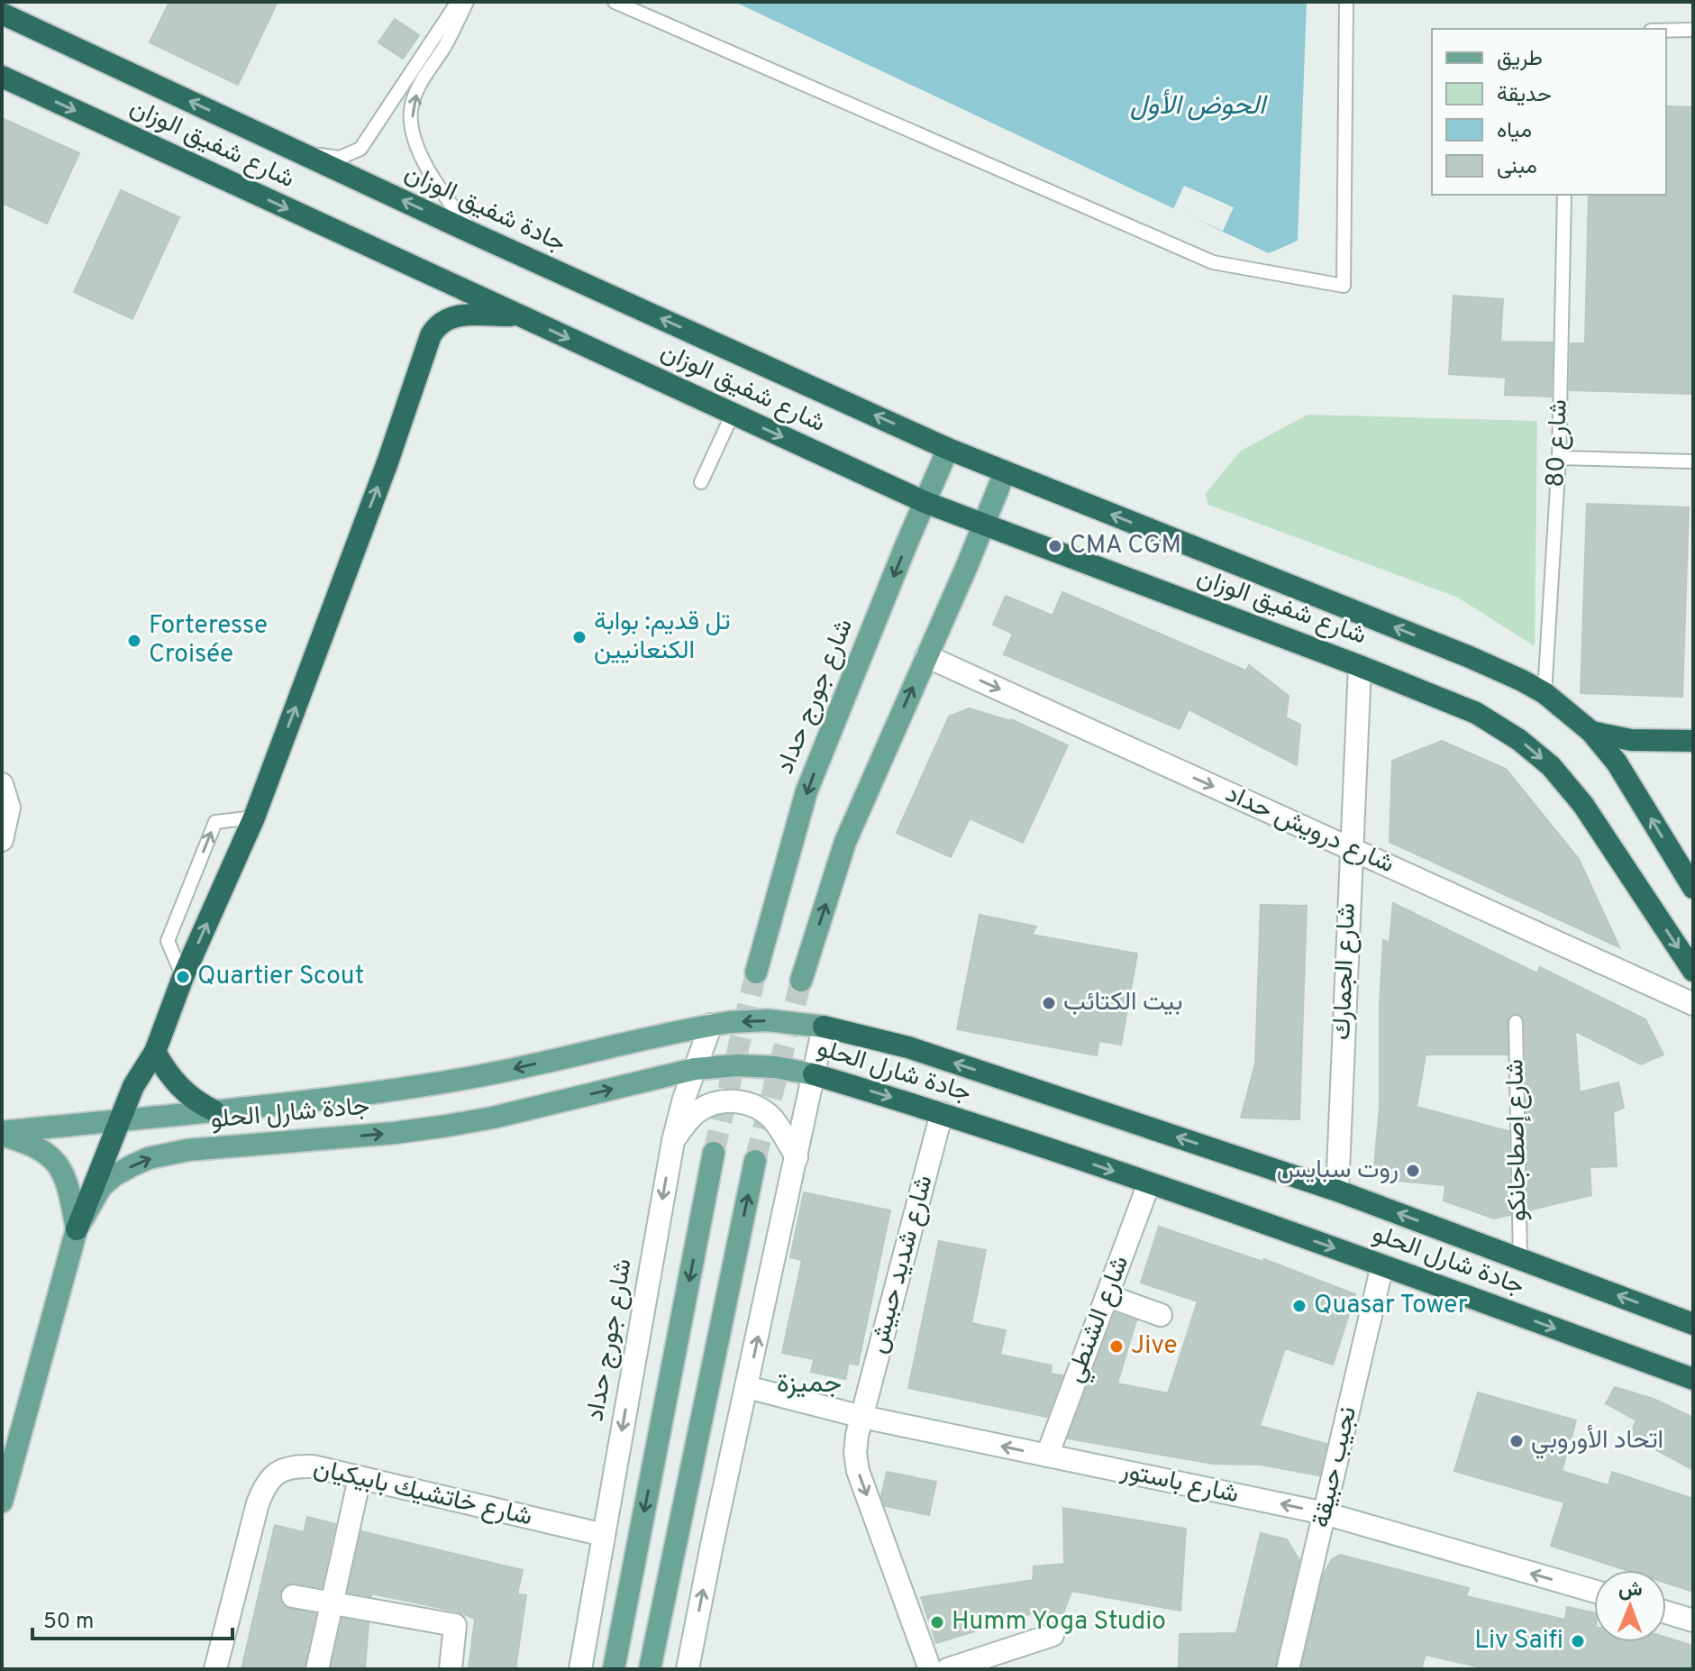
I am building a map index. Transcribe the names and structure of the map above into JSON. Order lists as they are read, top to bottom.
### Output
{
  "streets": {
    "highway": ["شارع شفيق الوزان", "جادة شفيق الوزان", "جادة شارل الحلو"],
    "main road": ["شارع جورج حداد"],
    "street": [
      "شارع درويش حداد",
      "شارع الجمارك",
      "شارع شديد حبيش",
      "شارع الشنطي",
      "نجيب حبيقة",
      "شارع باستور",
      "شارع خاتشيك بابيكيان"
    ],
    "lane": ["شارع 80", "شارع إصطاجانكو"]
  },
  "crossings": [
    ["شارع شفيق الوزان", "جادة شفيق الوزان"],
    ["شارع شفيق الوزان", "شارع 80"],
    ["شارع شفيق الوزان", "شارع جورج حداد"],
    ["شارع شفيق الوزان", "شارع الجمارك"],
    ["جادة شفيق الوزان", "شارع جورج حداد"],
    ["شارع جورج حداد", "جادة شارل الحلو"],
    ["شارع جورج حداد", "شارع خاتشيك بابيكيان"],
    ["شارع درويش حداد", "شارع الجمارك"],
    ["شارع الجمارك", "جادة شارل الحلو"],
    ["جادة شارل الحلو", "شارع إصطاجانكو"],
    ["جادة شارل الحلو", "شارع شديد حبيش"],
    ["جادة شارل الحلو", "شارع الشنطي"],
    ["جادة شارل الحلو", "نجيب حبيقة"],
    ["شارع شديد حبيش", "شارع باستور"],
    ["شارع الشنطي", "شارع باستور"],
    ["نجيب حبيقة", "شارع باستور"]
  ],
  "one_way": [
    "جادة شفيق الوزان",
    "شارع درويش حداد",
    "شارع شديد حبيش",
    "شارع باستور"
  ],
  "districts": ["جميزة"],
  "water": ["الحوض الأول"],
  "places": [
    "CMA CGM",
    "تل قديم: بوابة الكنعانيين",
    "Forteresse Croisée",
    "Quartier Scout",
    "بيت الكتائب",
    "روت سبايس",
    "Quasar Tower",
    "Jive",
    "اتحاد الأوروبي",
    "Humm Yoga Studio",
    "Liv Saifi"
  ],
  "legend": [
    "طريق",
    "حديقة",
    "مياه",
    "مبنى"
  ],
  "scale_bar": "50 m",
  "north": "top"
}
